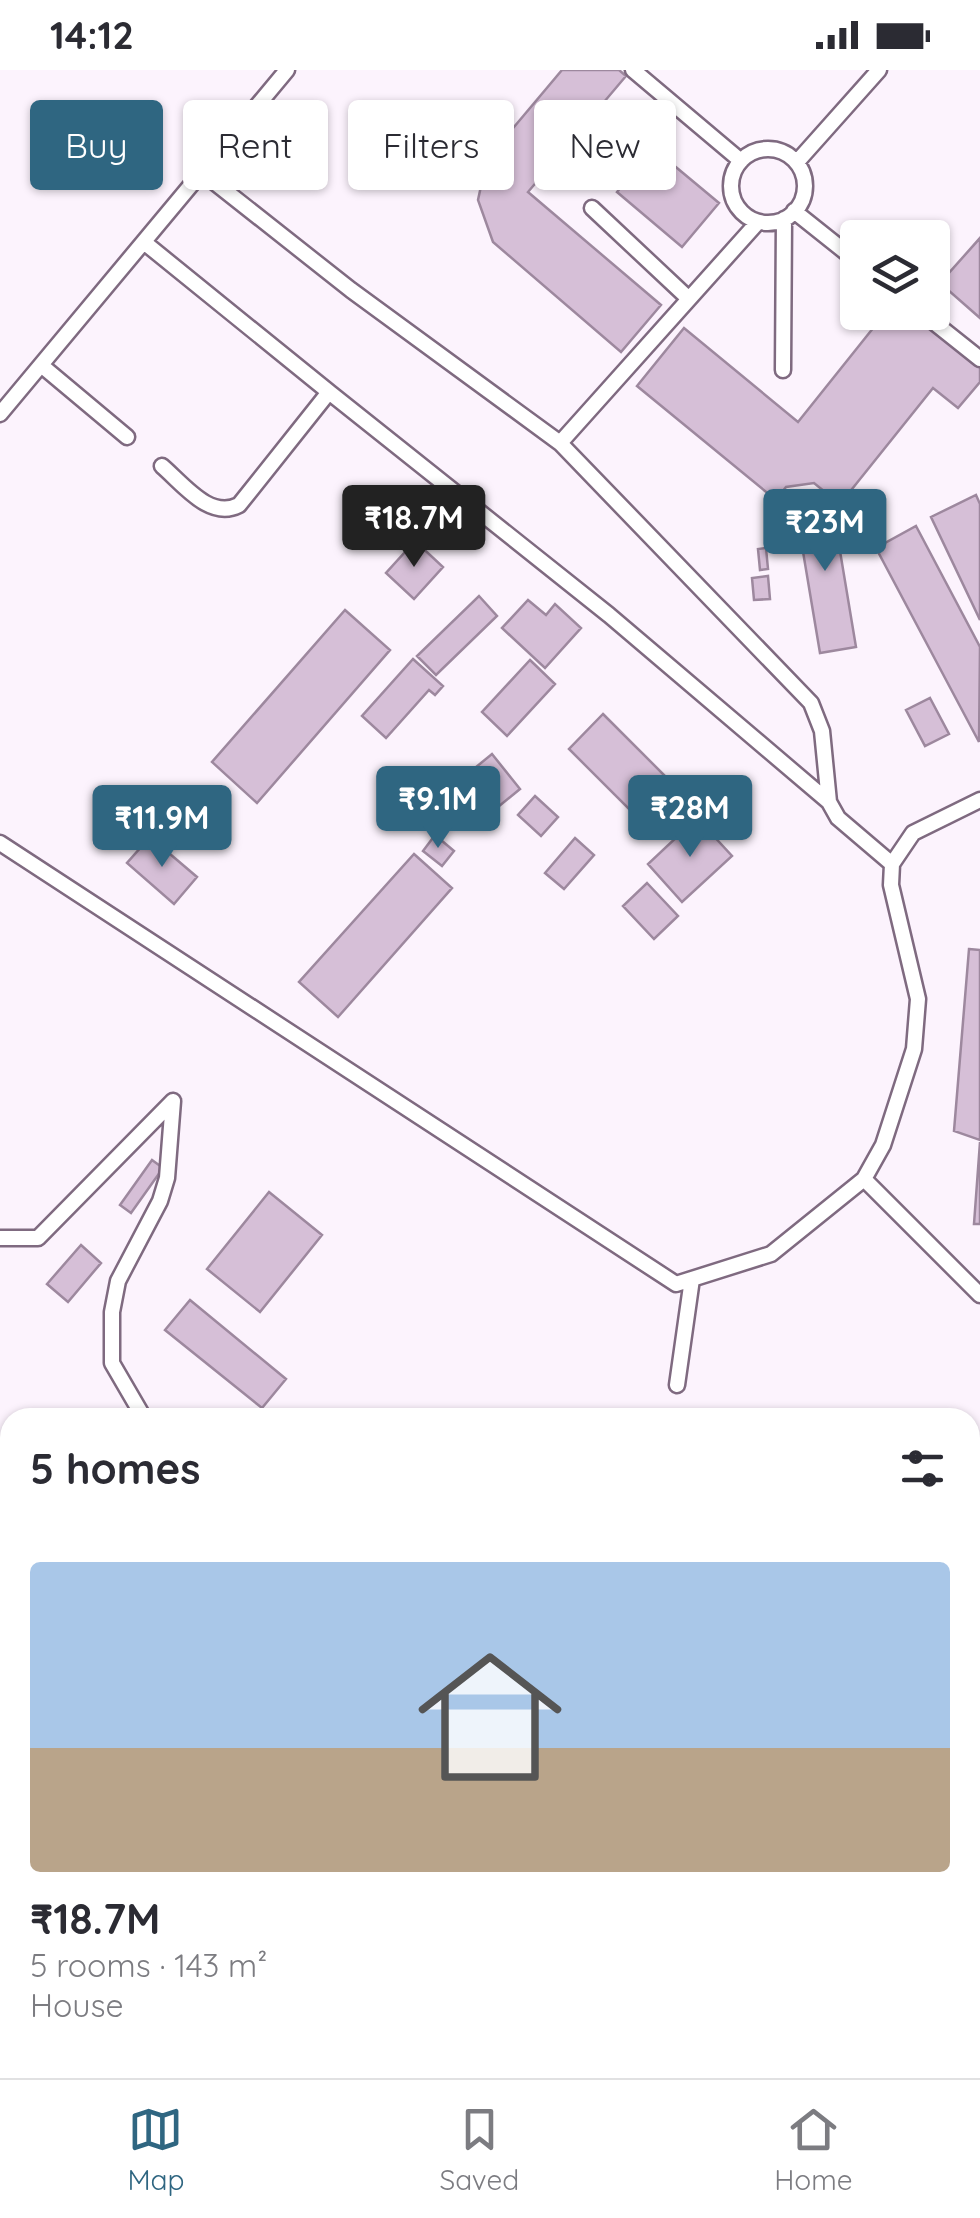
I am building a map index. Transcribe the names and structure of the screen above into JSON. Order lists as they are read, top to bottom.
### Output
{
  "page": {
    "status": "14:12",
    "chip": [
      "Buy",
      "Rent",
      "Filters",
      "New"
    ],
    "price": [
      "₹18.7M",
      "₹23M",
      "₹9.1M",
      "₹28M",
      "₹11.9M"
    ],
    "heading": "5 homes",
    "list": [
      {
        "name": "₹18.7M",
        "note": "5 rooms · 143 m² · House"
      }
    ],
    "tabs": ["Map", "Saved", "Home"]
  }
}
